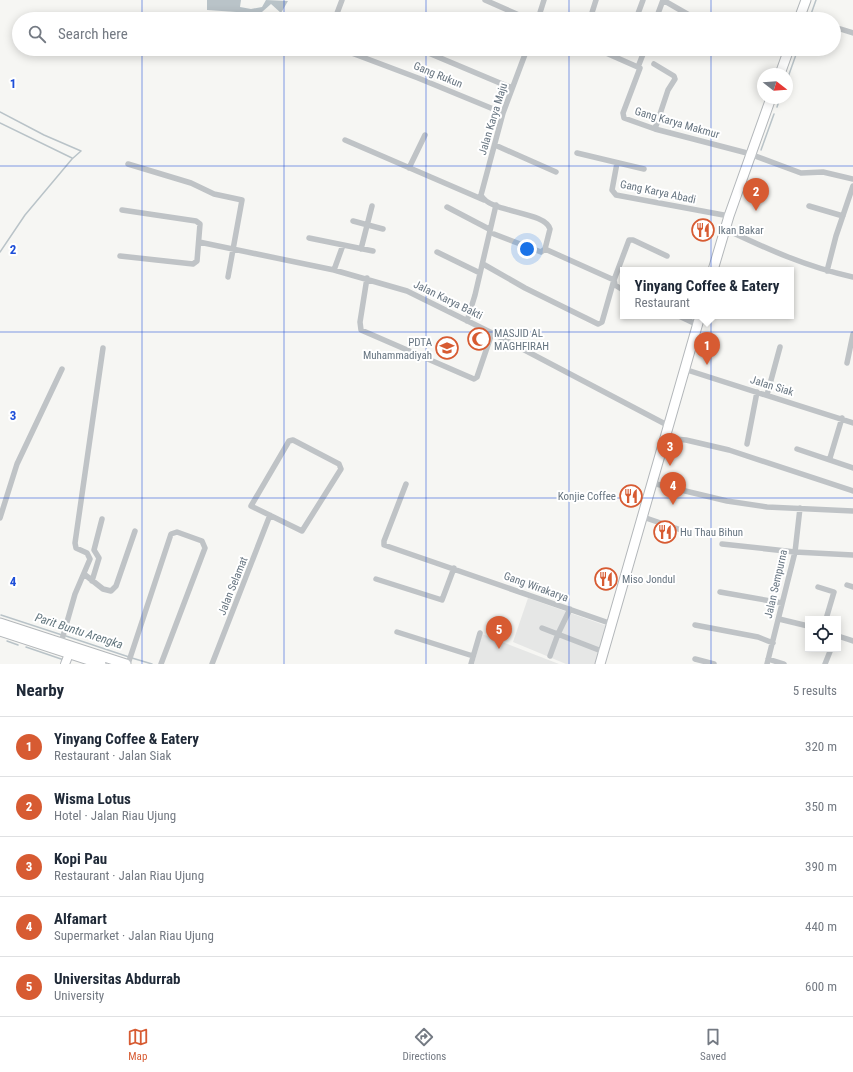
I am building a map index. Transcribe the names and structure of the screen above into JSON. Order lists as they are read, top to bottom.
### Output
{
  "streets": {
    "street": [
      "Gang Rukun",
      "Jalan Karya Maju",
      "Gang Karya Makmur",
      "Gang Karya Abadi",
      "Jalan Karya Bakti",
      "Jalan Siak",
      "Jalan Sempurna",
      "Jalan Selamat",
      "Gang Wirakarya"
    ]
  },
  "crossings": [
    ["Gang Rukun", "Jalan Karya Maju"]
  ],
  "water": ["Parit Buntu Arengka"],
  "places": {
    "restaurant": [
      "Ikan Bakar",
      "Konjie Coffee",
      "Hu Thau Bihun",
      "Miso Jondul"
    ],
    "mosque": ["MASJID AL MAGHFIRAH"],
    "school or university": ["PDTA Muhammadiyah"]
  },
  "north": "right",
  "page": {
    "search": "Search here",
    "pins": [
      "2",
      "1",
      "3",
      "4",
      "5"
    ],
    "popup": ["Yinyang Coffee & Eatery", "Restaurant"],
    "heading": ["Nearby", "5 results"],
    "list": [
      {
        "mark": "1",
        "name": "Yinyang Coffee & Eatery",
        "note": "Restaurant · Jalan Siak",
        "value": "320 m"
      },
      {
        "mark": "2",
        "name": "Wisma Lotus",
        "note": "Hotel · Jalan Riau Ujung",
        "value": "350 m"
      },
      {
        "mark": "3",
        "name": "Kopi Pau",
        "note": "Restaurant · Jalan Riau Ujung",
        "value": "390 m"
      },
      {
        "mark": "4",
        "name": "Alfamart",
        "note": "Supermarket · Jalan Riau Ujung",
        "value": "440 m"
      },
      {
        "mark": "5",
        "name": "Universitas Abdurrab",
        "note": "University",
        "value": "600 m"
      }
    ],
    "nav": ["Map", "Directions", "Saved"]
  },
  "grid": {
    "rows": [
      "1",
      "2",
      "3",
      "4"
    ]
  }
}
